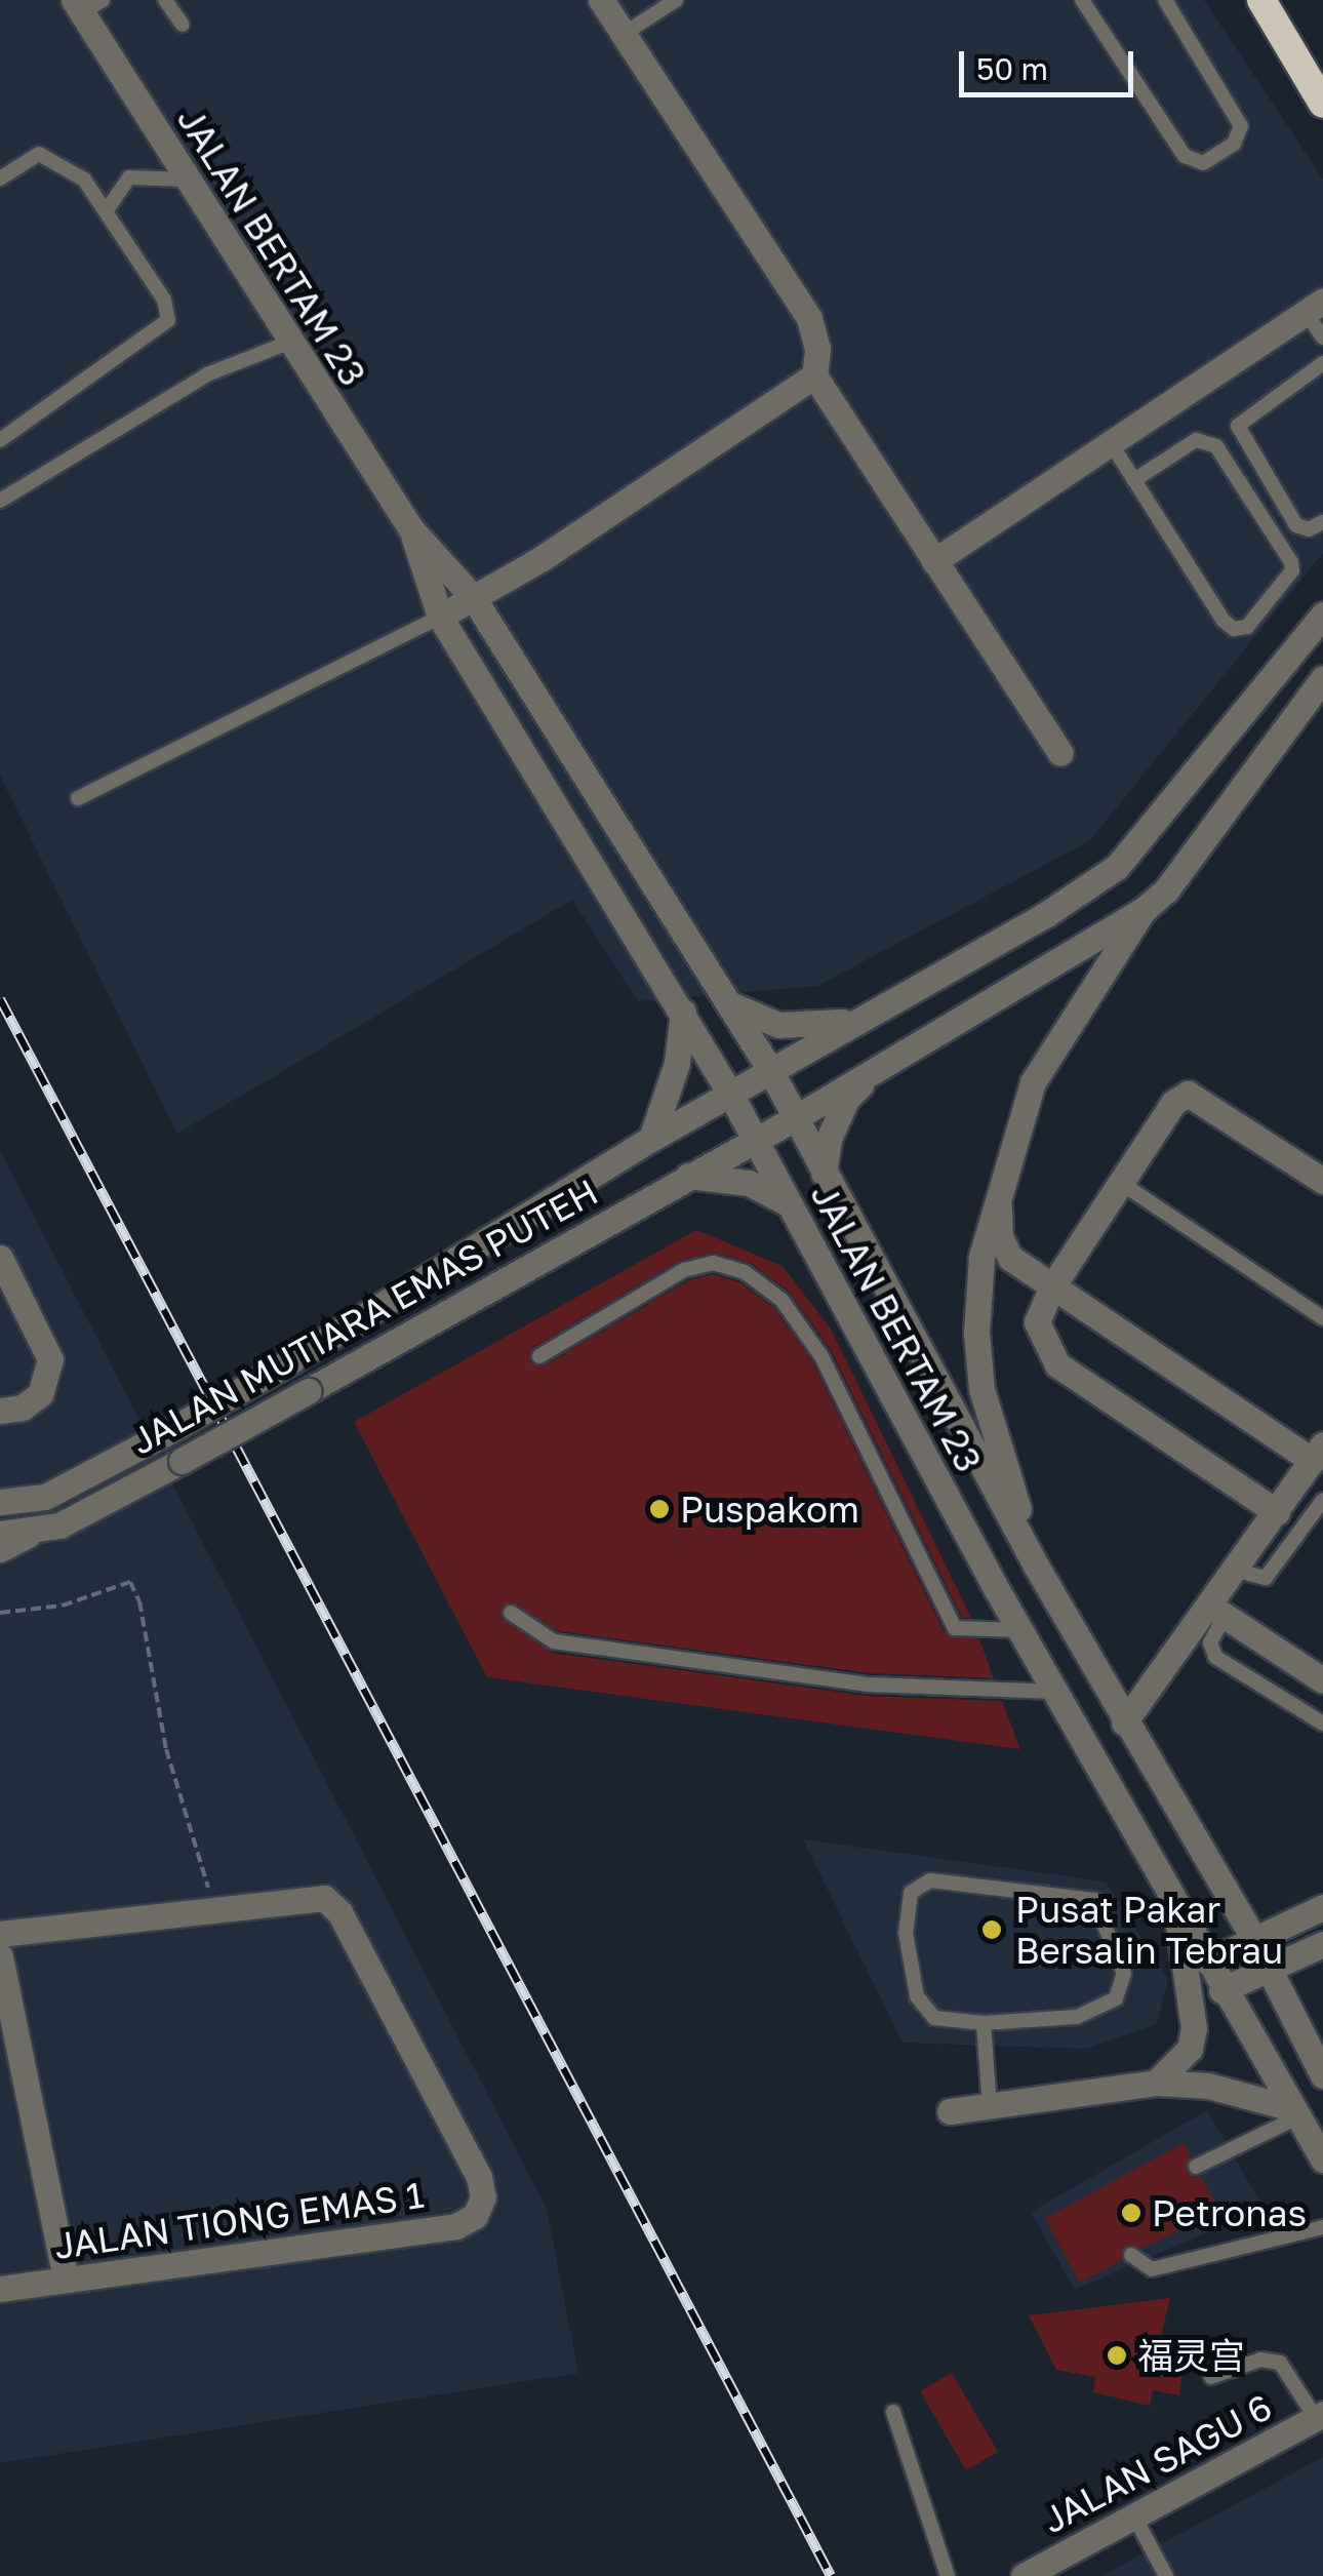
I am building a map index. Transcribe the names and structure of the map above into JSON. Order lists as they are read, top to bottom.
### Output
{
  "streets": {
    "street": [
      "JALAN BERTAM 23",
      "JALAN MUTIARA EMAS PUTEH",
      "JALAN TIONG EMAS 1",
      "JALAN SAGU 6"
    ]
  },
  "crossings": [
    ["JALAN BERTAM 23", "JALAN MUTIARA EMAS PUTEH"]
  ],
  "places": [
    "Puspakom",
    "Pusat Pakar Bersalin Tebrau",
    "Petronas",
    "福灵宫"
  ],
  "scale_bar": "50 m"
}
